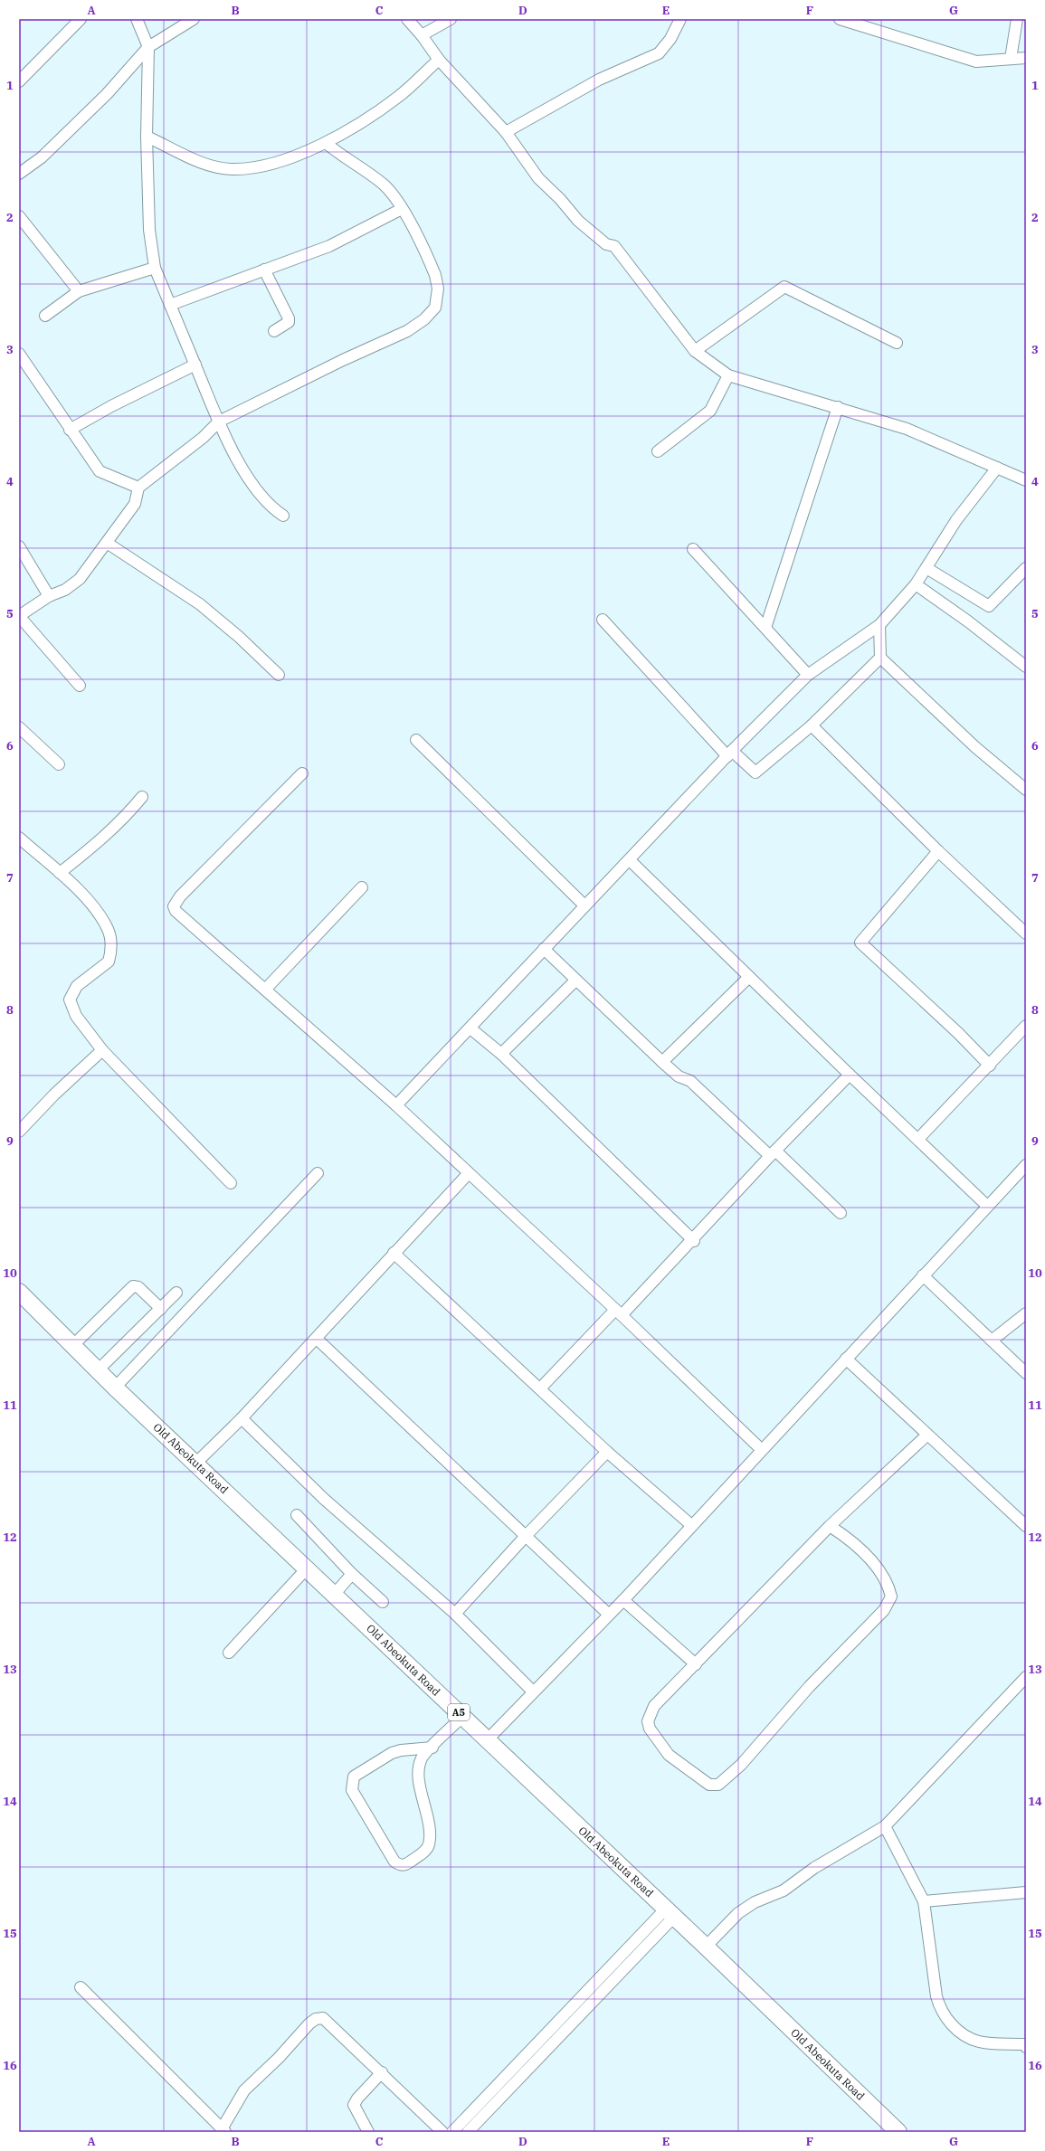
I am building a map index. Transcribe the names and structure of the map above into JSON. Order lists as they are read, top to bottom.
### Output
{
  "streets": {
    "highway": ["Old Abeokuta Road", "A5"]
  },
  "grid": {
    "columns": [
      "A",
      "B",
      "C",
      "D",
      "E",
      "F",
      "G"
    ],
    "rows": [
      "1",
      "2",
      "3",
      "4",
      "5",
      "6",
      "7",
      "8",
      "9",
      "10",
      "11",
      "12",
      "13",
      "14",
      "15",
      "16"
    ]
  }
}
